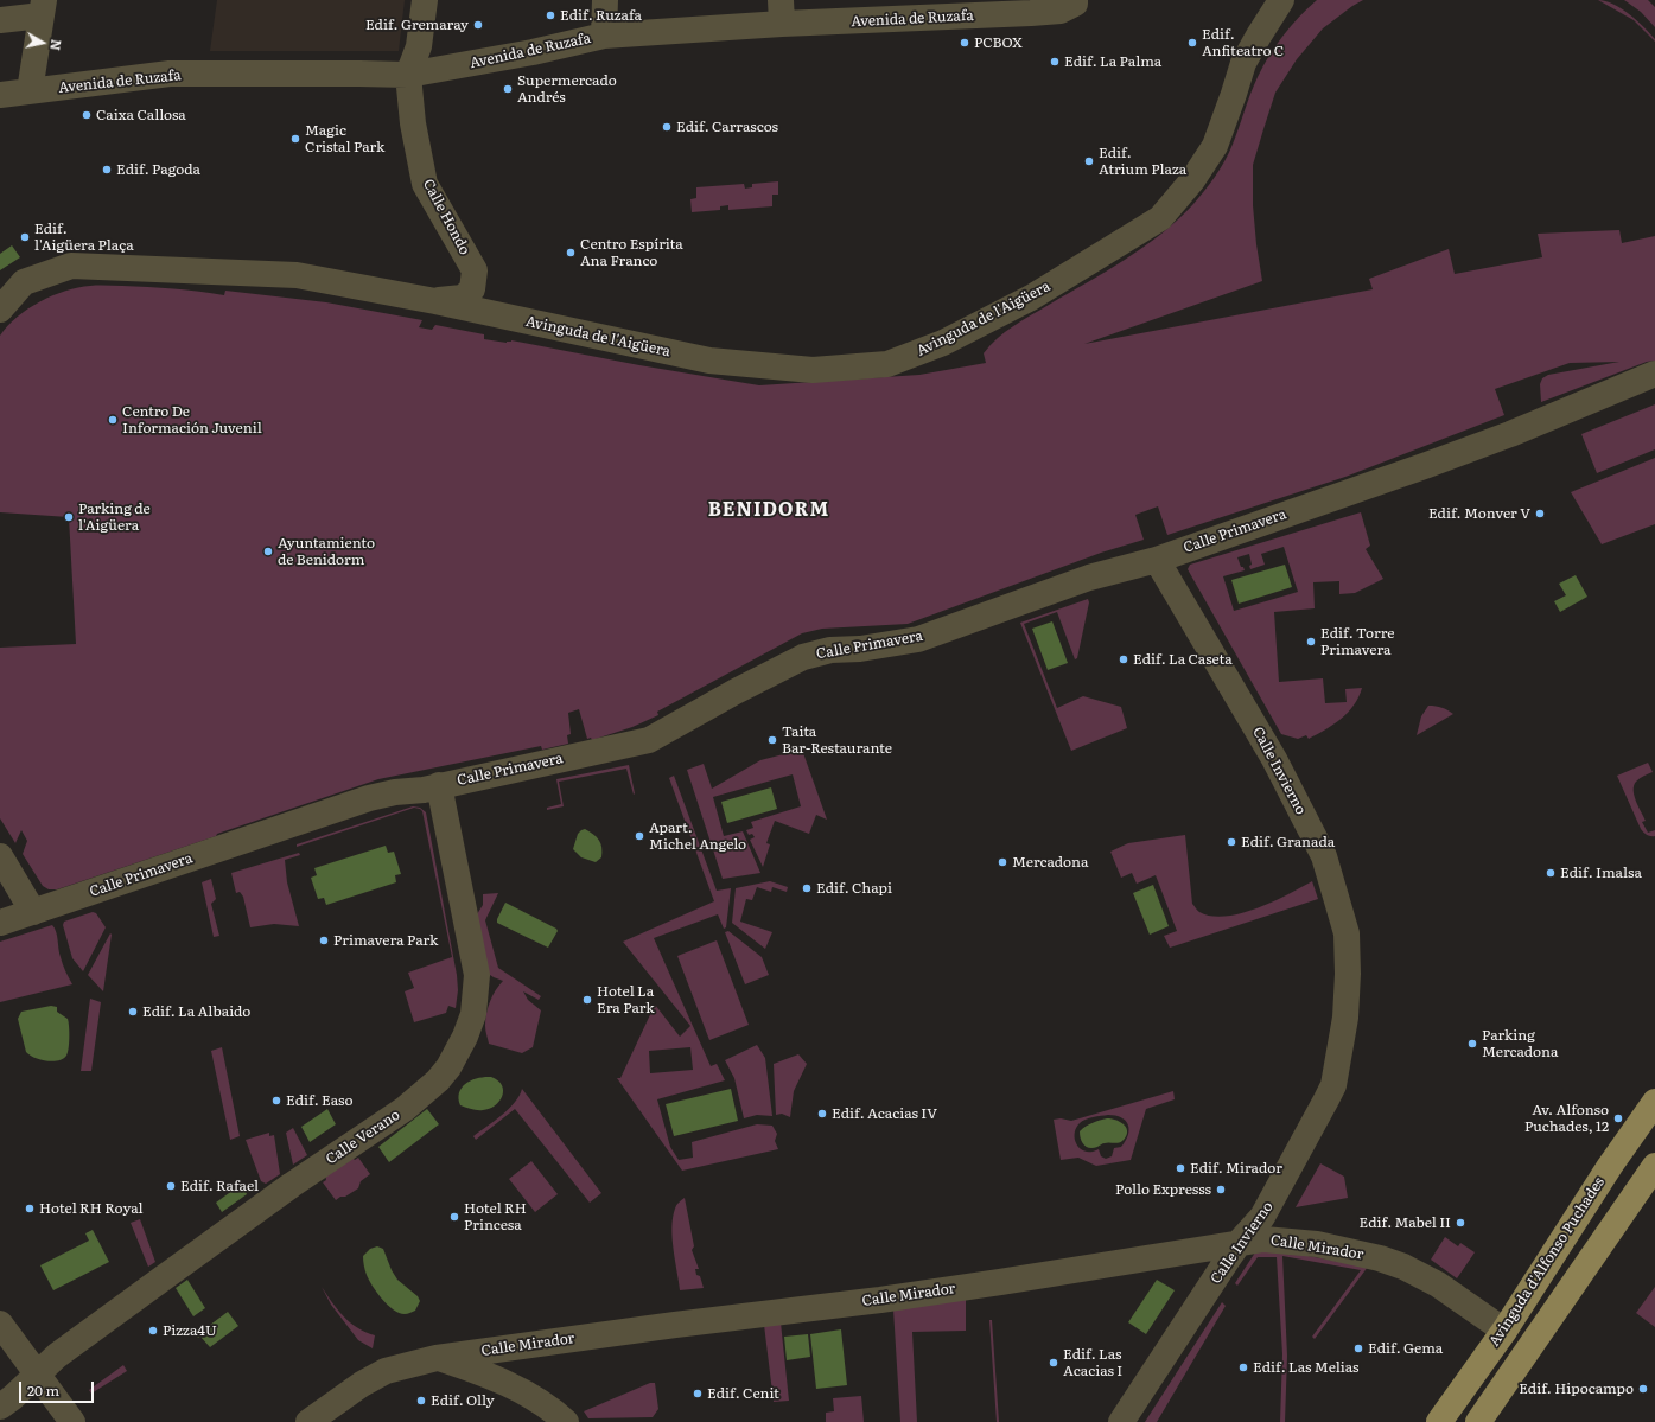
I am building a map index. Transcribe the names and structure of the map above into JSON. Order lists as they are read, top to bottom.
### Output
{
  "streets": {
    "main road": ["Avinguda d'Alfonso Puchades"],
    "street": [
      "Avenida de Ruzafa",
      "Calle Hondo",
      "Avinguda de l'Aigüera",
      "Calle Primavera",
      "Calle Invierno",
      "Calle Verano",
      "Calle Mirador"
    ]
  },
  "crossings": [
    ["Avenida de Ruzafa", "Calle Hondo"],
    ["Calle Hondo", "Avinguda de l'Aigüera"],
    ["Calle Primavera", "Calle Invierno"],
    ["Calle Primavera", "Calle Verano"],
    ["Calle Invierno", "Calle Mirador"],
    ["Calle Mirador", "Avinguda d'Alfonso Puchades"]
  ],
  "districts": ["BENIDORM"],
  "places": [
    "Edif. Ruzafa",
    "Edif. Gremaray",
    "PCBOX",
    "Edif. Anfiteatro C",
    "Edif. La Palma",
    "Supermercado Andrés",
    "Caixa Callosa",
    "Edif. Carrascos",
    "Magic Cristal Park",
    "Edif. Atrium Plaza",
    "Edif. Pagoda",
    "Edif. l'Aigüera Plaça",
    "Centro Espírita Ana Franco",
    "Centro De Información Juvenil",
    "Edif. Monver V",
    "Parking de l'Aigüera",
    "Ayuntamiento de Benidorm",
    "Edif. Torre Primavera",
    "Edif. La Caseta",
    "Taita Bar-Restaurante",
    "Apart. Michel Angelo",
    "Edif. Granada",
    "Mercadona",
    "Edif. Imalsa",
    "Edif. Chapi",
    "Primavera Park",
    "Hotel La Era Park",
    "Edif. La Albaido",
    "Parking Mercadona",
    "Edif. Easo",
    "Edif. Acacias IV",
    "Av. Alfonso Puchades, 12",
    "Edif. Mirador",
    "Edif. Rafael",
    "Pollo Expresss",
    "Hotel RH Royal",
    "Hotel RH Princesa",
    "Edif. Mabel II",
    "Pizza4U",
    "Edif. Gema",
    "Edif. Las Acacias I",
    "Edif. Las Melias",
    "Edif. Hipocampo",
    "Edif. Cenit",
    "Edif. Olly"
  ],
  "scale_bar": "20 m",
  "north": "right"
}
